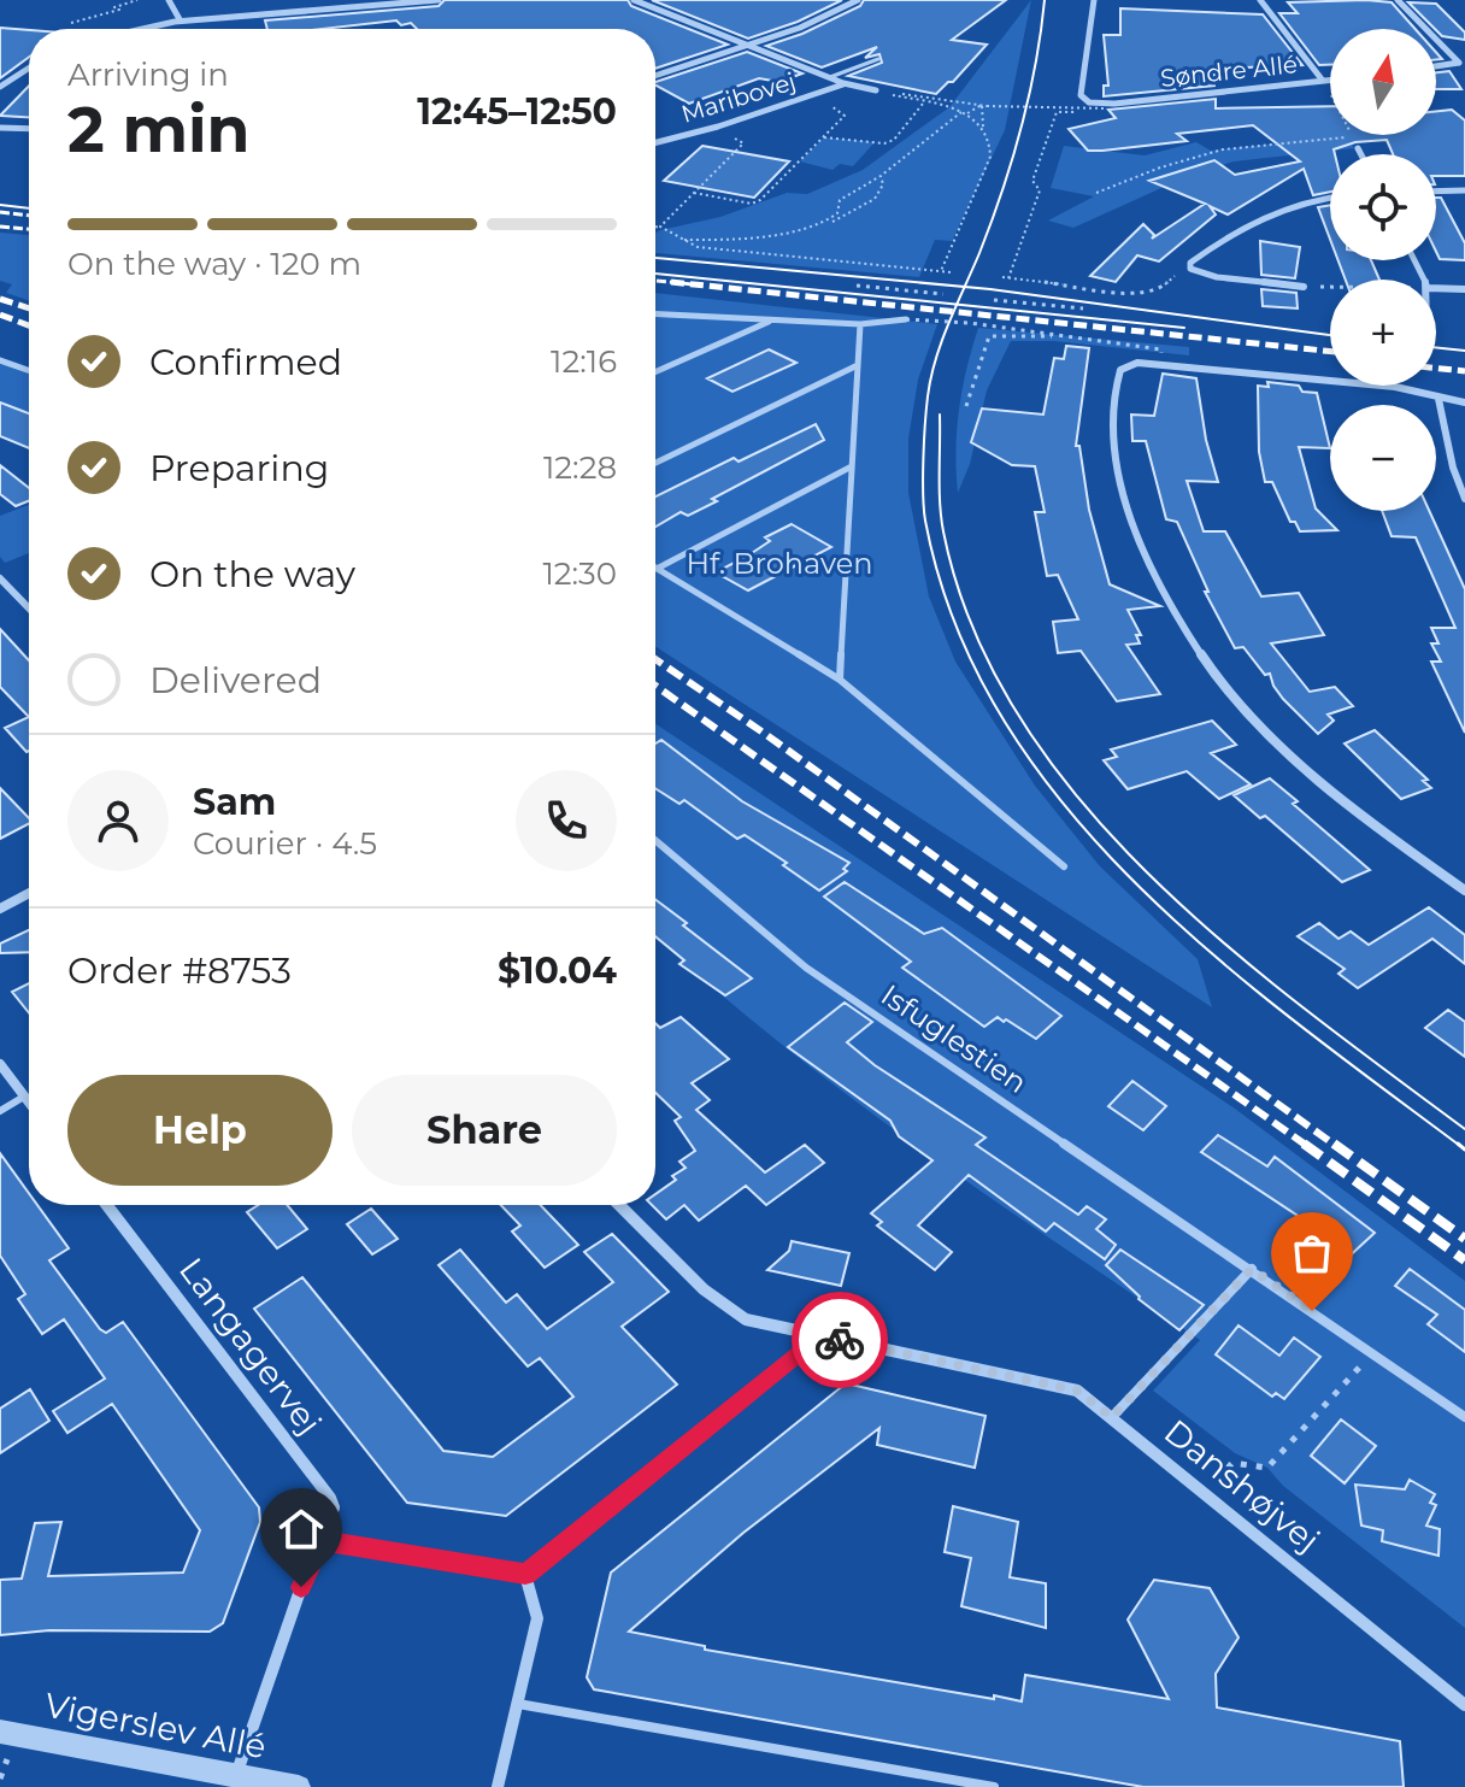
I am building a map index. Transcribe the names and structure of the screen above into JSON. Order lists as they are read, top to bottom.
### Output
{
  "streets": {
    "street": [
      "Søndre Allé",
      "Maribovej",
      "Langagervej",
      "Danshøjvej",
      "Vigerslev Allé"
    ],
    "lane": ["Isfuglestien"]
  },
  "crossings": [
    ["Langagervej", "Vigerslev Allé"]
  ],
  "parks": ["Hf. Brohaven"],
  "north": "top",
  "page": {
    "map_buttons": ["+", "−"],
    "heading": ["2 min", "Arriving in", "12:45–12:50"],
    "panel": [
      "Sam",
      "Courier · 4.5",
      "Order #8753",
      "$10.04"
    ],
    "bar": "On the way · 120 m",
    "list": [
      ["Confirmed", "12:16"],
      ["Preparing", "12:28"],
      ["On the way", "12:30"],
      "Delivered"
    ],
    "buttons": ["Help", "Share"]
  }
}
